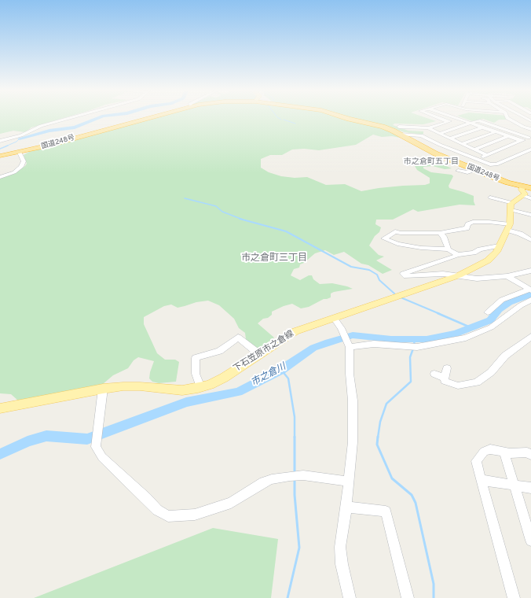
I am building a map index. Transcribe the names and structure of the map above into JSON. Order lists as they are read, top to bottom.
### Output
{
  "streets": {
    "highway": ["国道248号"],
    "main road": ["下石笠原市之倉線"]
  },
  "districts": ["市之倉町五丁目", "市之倉町三丁目"],
  "water": ["市之倉川"]
}
